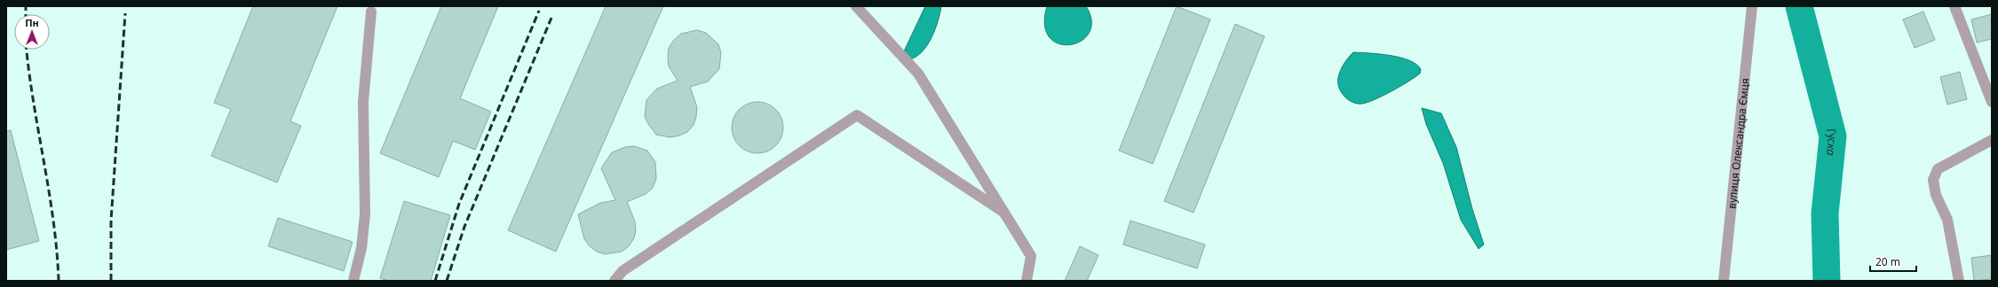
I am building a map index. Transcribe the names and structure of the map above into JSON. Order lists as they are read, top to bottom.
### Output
{
  "streets": {
    "street": ["вулиця Олександра Ємця"]
  },
  "water": ["Гуска"],
  "scale_bar": "20 m",
  "north": "top"
}
